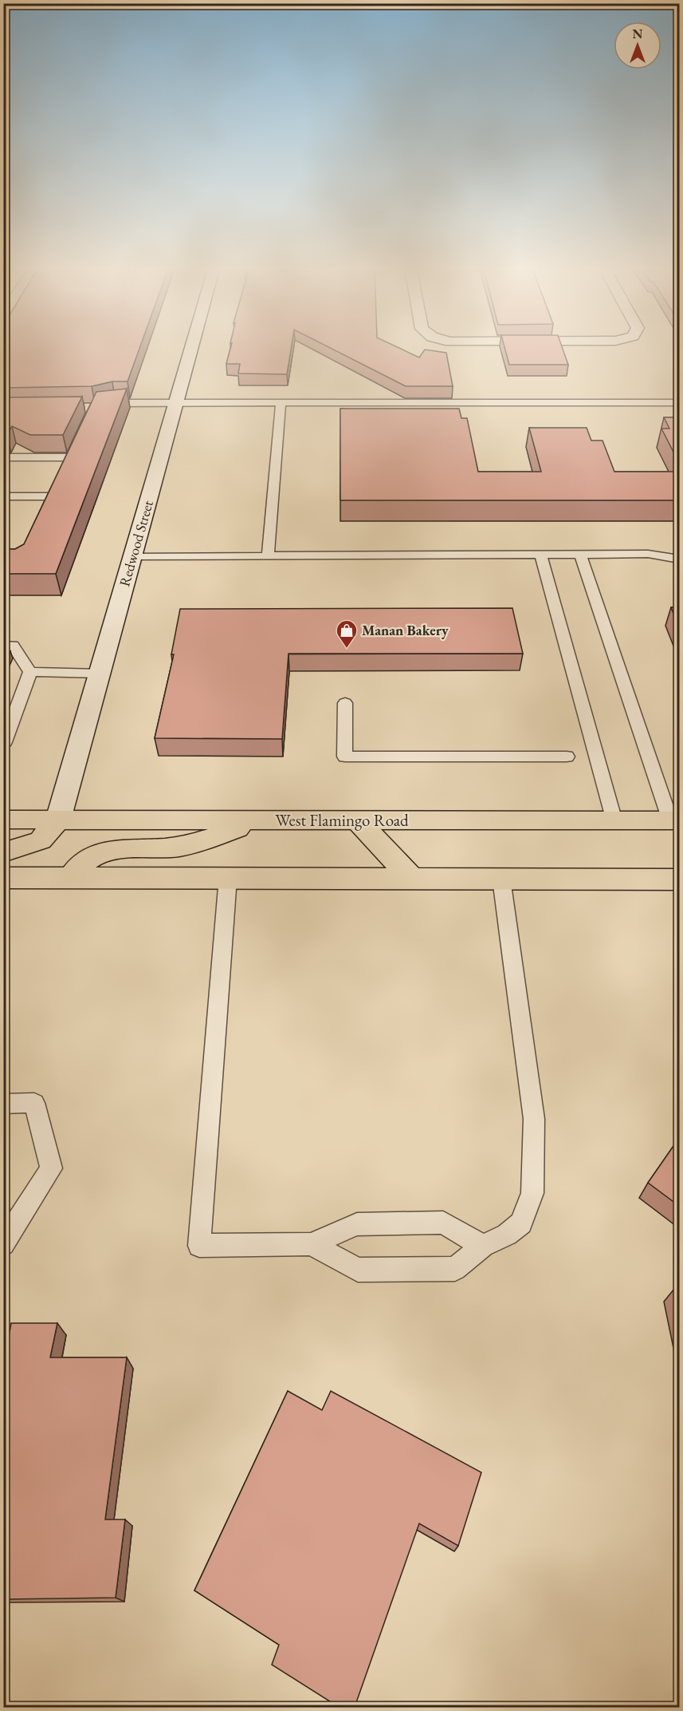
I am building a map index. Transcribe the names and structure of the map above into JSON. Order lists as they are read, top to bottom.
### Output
{
  "streets": {
    "main road": ["West Flamingo Road"],
    "street": ["Redwood Street"]
  },
  "crossings": [
    ["Redwood Street", "West Flamingo Road"]
  ],
  "places": {
    "shop": ["Manan Bakery"]
  },
  "north": "top"
}
